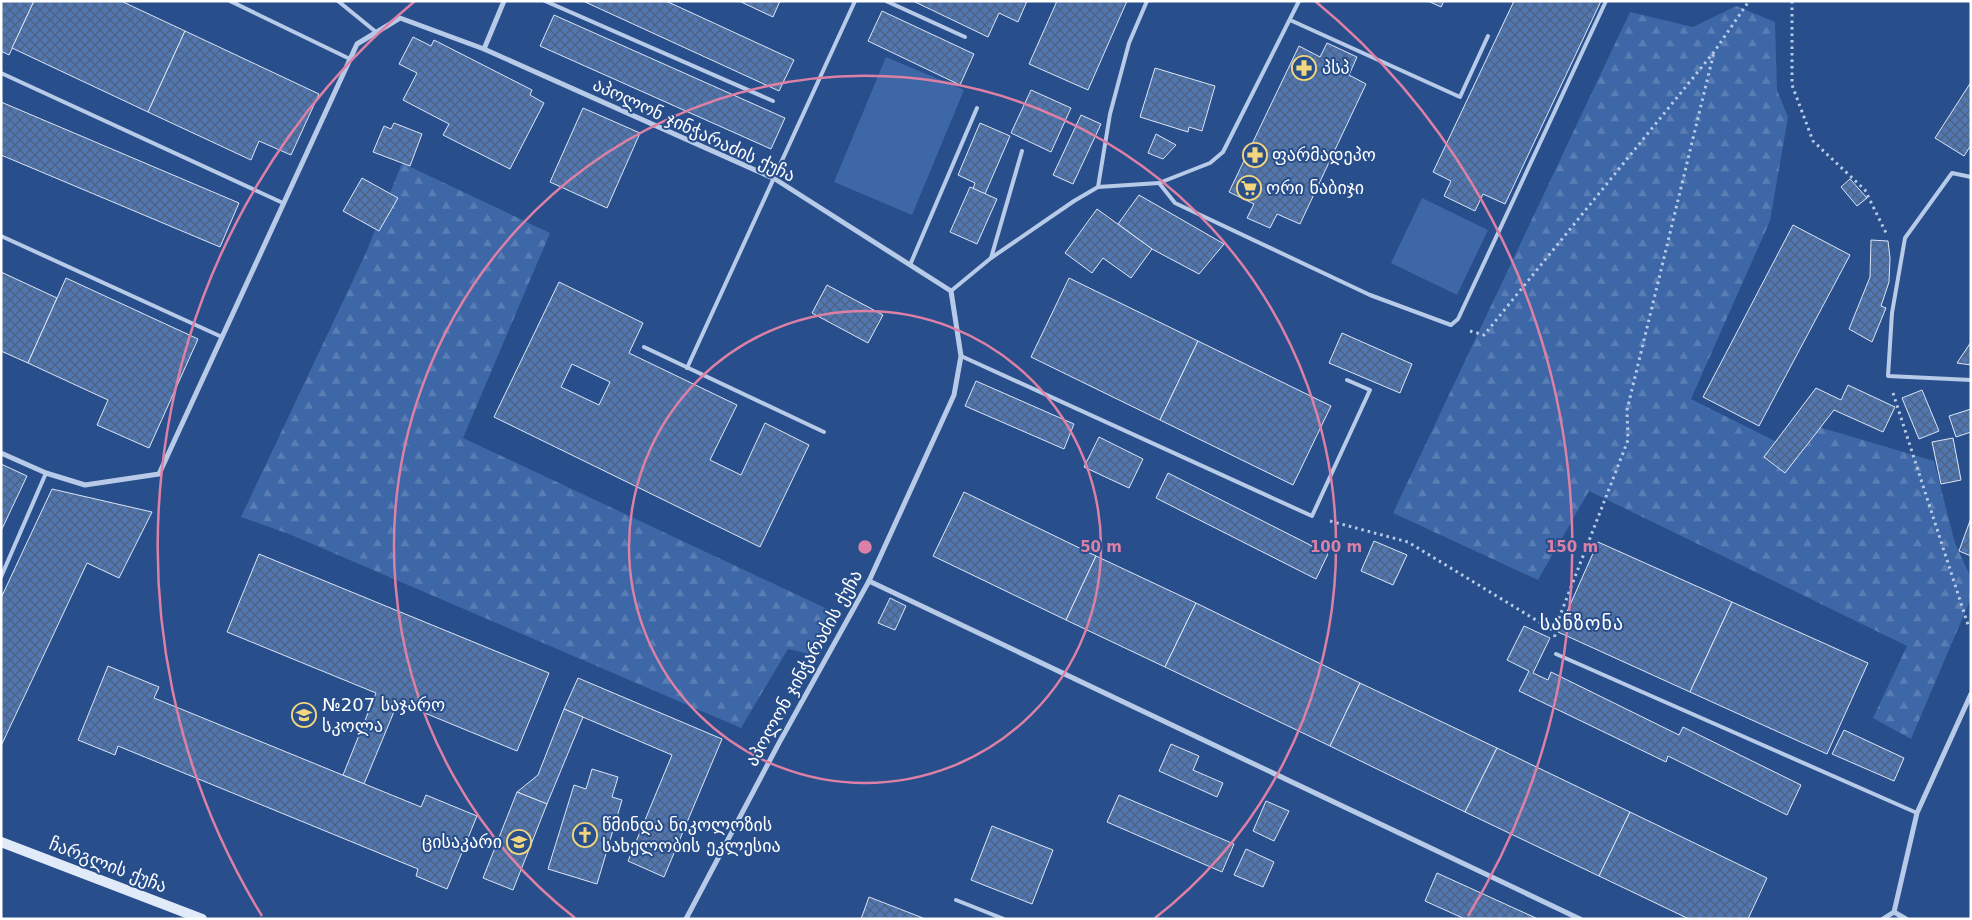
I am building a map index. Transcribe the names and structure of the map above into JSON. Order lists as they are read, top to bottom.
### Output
{
  "streets": {
    "street": ["აპოლონ ჯინჭარაძის ქუჩა", "ჩარგლის ქუჩა"]
  },
  "districts": ["სანზონა"],
  "places": {
    "pharmacy": ["პსპ", "ფარმადეპო"],
    "supermarket": ["ორი ნაბიჯი"],
    "school or university": ["№207 საჯარო სკოლა", "ცისაკარი"],
    "church": ["წმინდა ნიკოლოზის სახელობის ეკლესია"]
  },
  "rings": ["50 m", "100 m", "150 m"]
}
